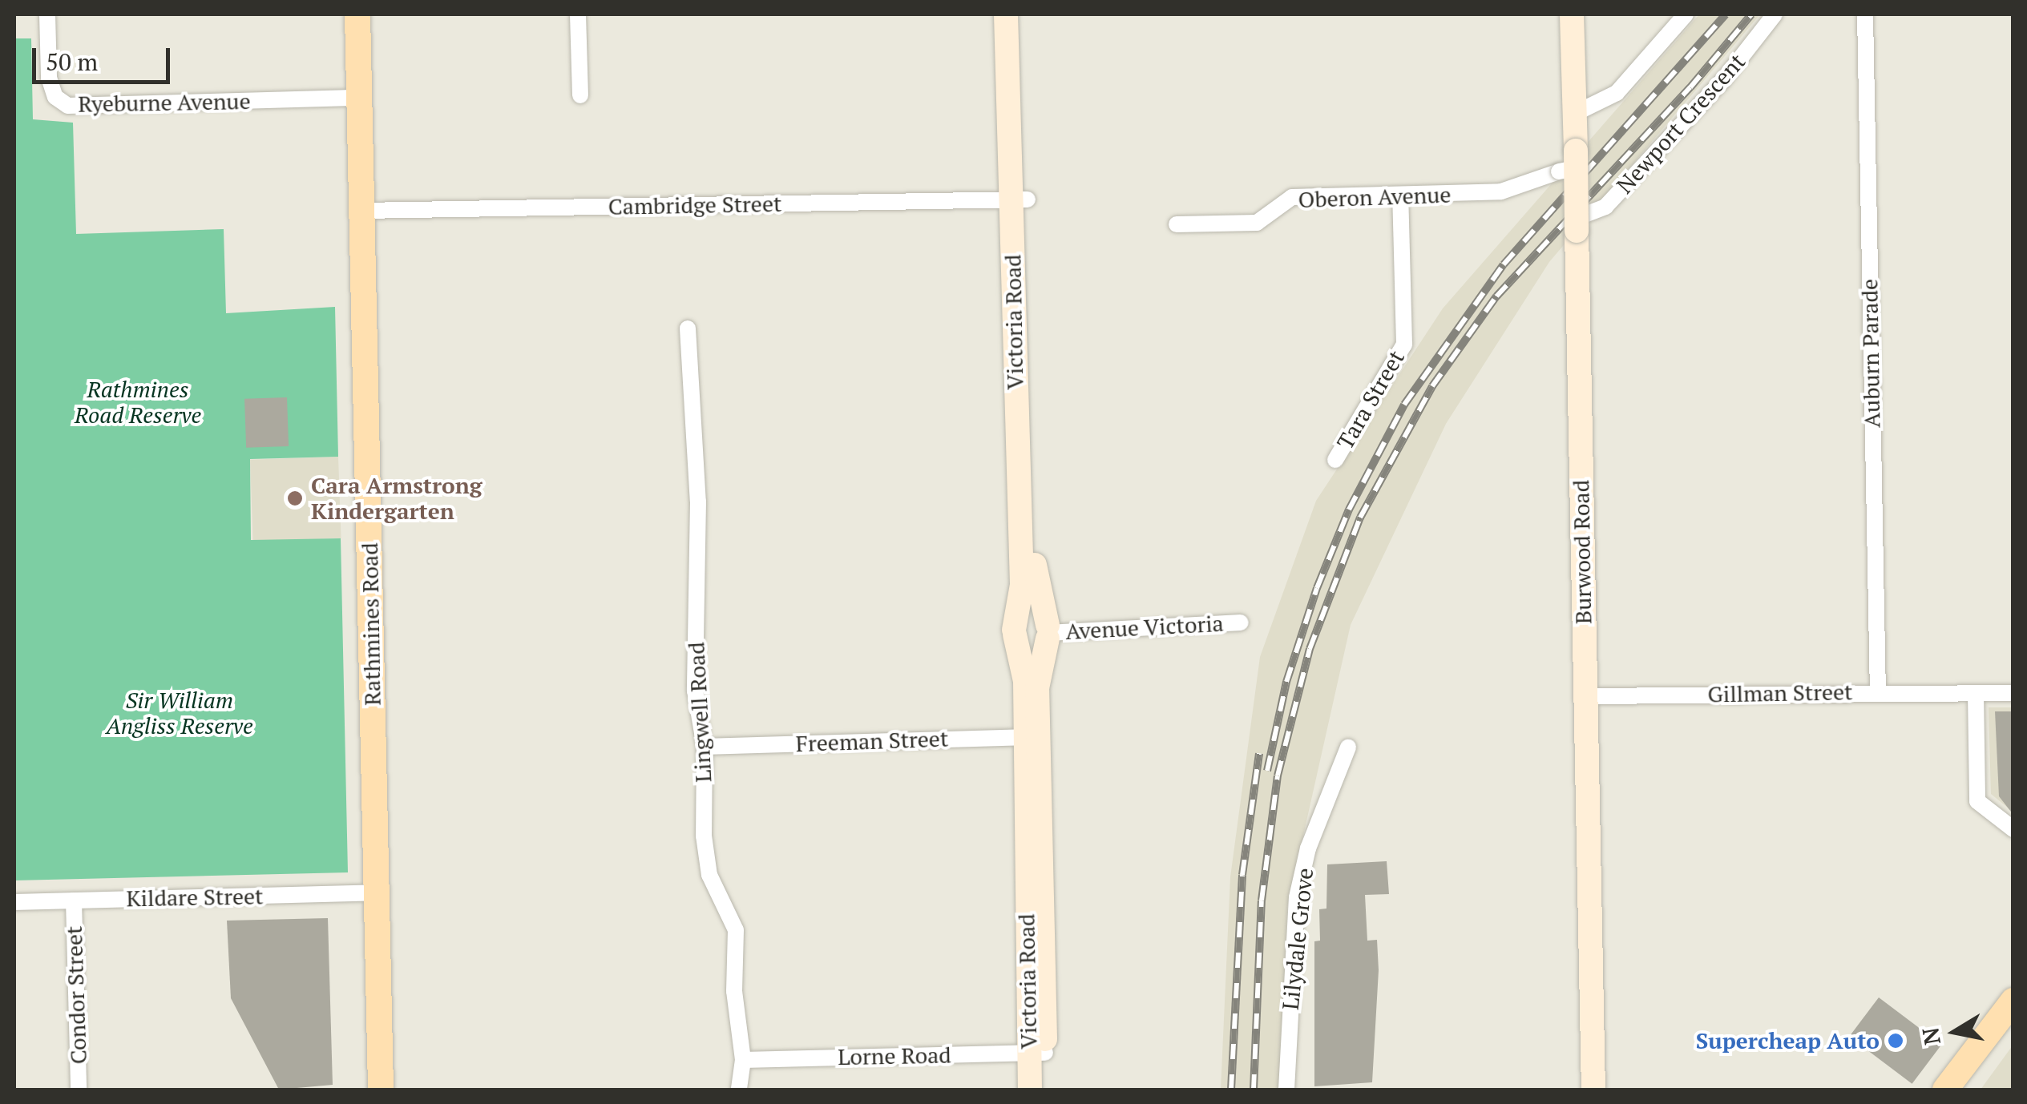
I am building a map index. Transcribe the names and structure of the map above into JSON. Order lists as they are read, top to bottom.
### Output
{
  "streets": {
    "main road": ["Rathmines Road"],
    "street": [
      "Ryeburne Avenue",
      "Newport Crescent",
      "Oberon Avenue",
      "Cambridge Street",
      "Victoria Road",
      "Auburn Parade",
      "Tara Street",
      "Burwood Road",
      "Avenue Victoria",
      "Gillman Street",
      "Lingwell Road",
      "Freeman Street",
      "Kildare Street",
      "Lilydale Grove",
      "Condor Street",
      "Lorne Road"
    ]
  },
  "crossings": [
    ["Ryeburne Avenue", "Rathmines Road"],
    ["Newport Crescent", "Burwood Road"],
    ["Oberon Avenue", "Tara Street"],
    ["Oberon Avenue", "Burwood Road"],
    ["Cambridge Street", "Victoria Road"],
    ["Cambridge Street", "Rathmines Road"],
    ["Victoria Road", "Avenue Victoria"],
    ["Victoria Road", "Freeman Street"],
    ["Victoria Road", "Lorne Road"],
    ["Auburn Parade", "Gillman Street"],
    ["Burwood Road", "Gillman Street"],
    ["Rathmines Road", "Kildare Street"],
    ["Lingwell Road", "Freeman Street"],
    ["Lingwell Road", "Lorne Road"],
    ["Kildare Street", "Condor Street"]
  ],
  "parks": ["Rathmines Road Reserve", "Sir William Angliss Reserve"],
  "places": ["Cara Armstrong Kindergarten", "Supercheap Auto"],
  "scale_bar": "50 m",
  "north": "left"
}
